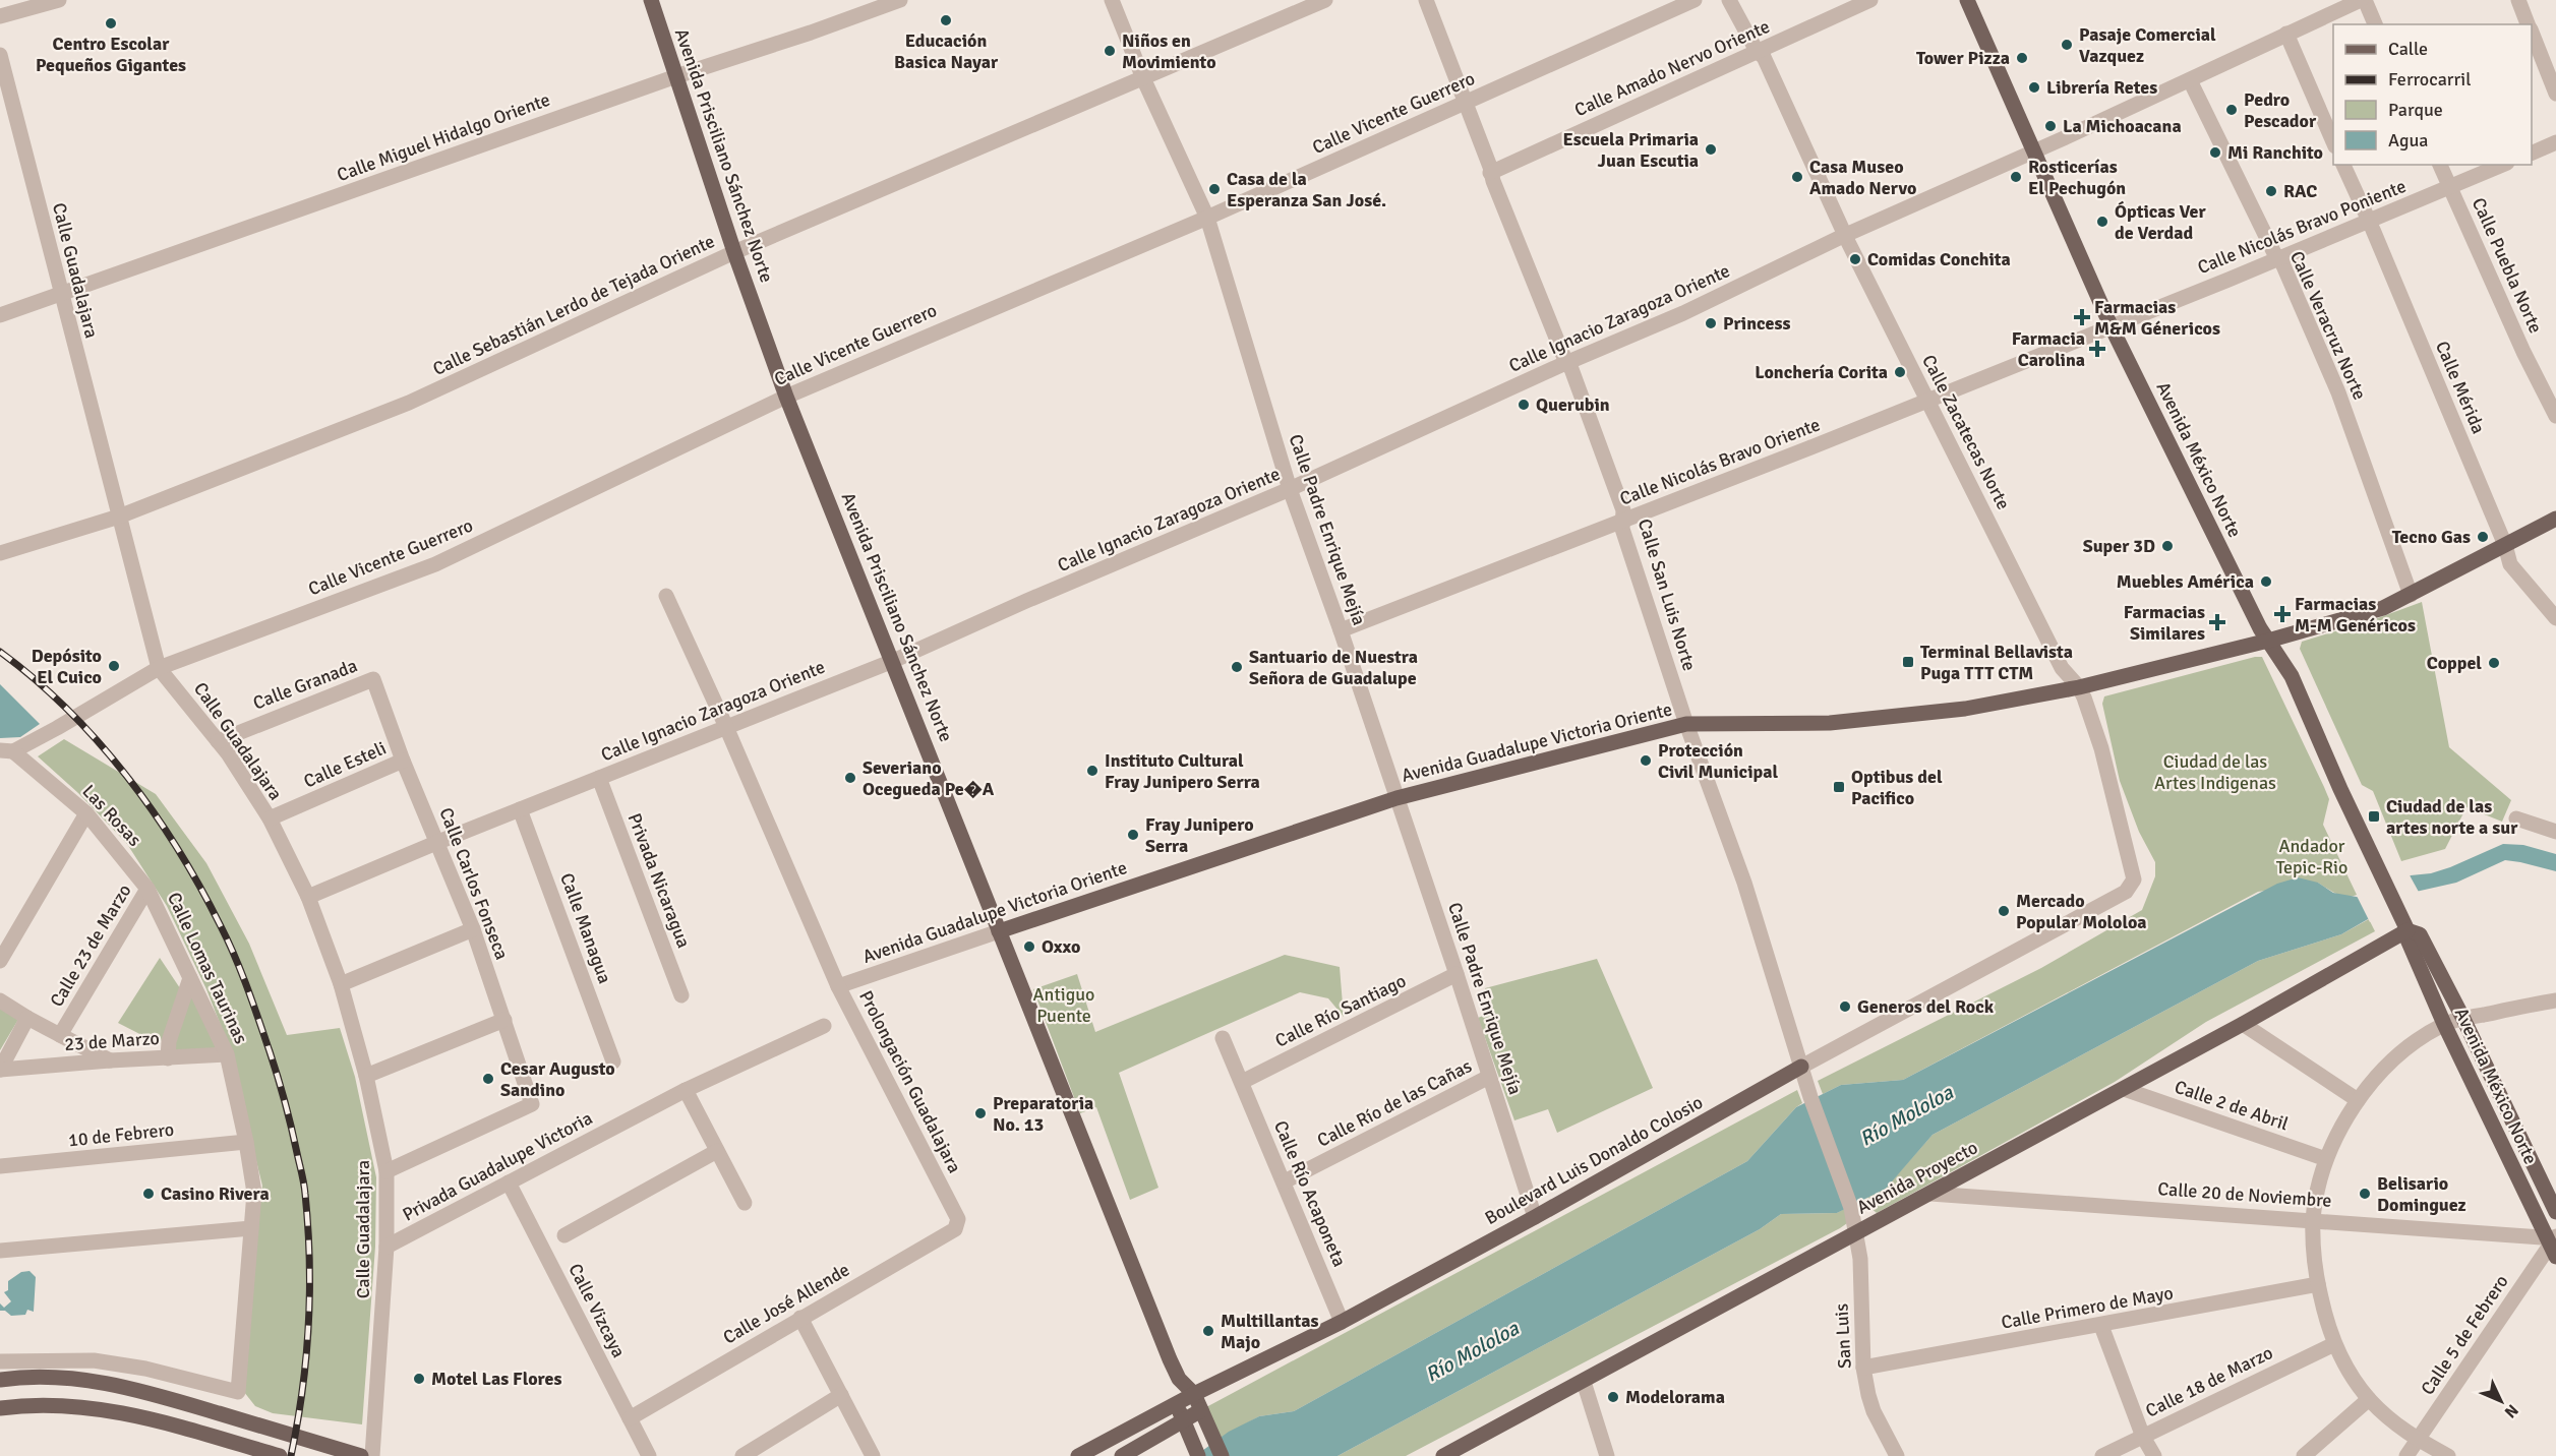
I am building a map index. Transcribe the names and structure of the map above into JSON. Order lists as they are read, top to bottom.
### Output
{
  "streets": {
    "main road": [
      "Avenida Prisciliano Sánchez Norte",
      "Avenida México Norte",
      "Avenida Guadalupe Victoria Oriente",
      "Boulevard Luis Donaldo Colosio",
      "Avenida Proyecto"
    ],
    "street": [
      "Calle Amado Nervo Oriente",
      "Calle Vicente Guerrero",
      "Calle Miguel Hidalgo Oriente",
      "Calle Nicolás Bravo Poniente",
      "Calle Puebla Norte",
      "Calle Guadalajara",
      "Calle Sebastián Lerdo de Tejada Oriente",
      "Calle Ignacio Zaragoza Oriente",
      "Calle Veracruz Norte",
      "Calle Mérida",
      "Calle Zacatecas Norte",
      "Calle Nicolás Bravo Oriente",
      "Calle Padre Enrique Mejía",
      "Calle San Luis Norte",
      "Calle Granada",
      "Calle Esteli",
      "Las Rosas",
      "Privada Nicaragua",
      "Calle Carlos Fonseca",
      "Calle Managua",
      "Calle 23 de Marzo",
      "Calle Lomas Taurinas",
      "Calle Río Santiago",
      "23 de Marzo",
      "Prolongación Guadalajara",
      "Calle Río de las Cañas",
      "Calle 2 de Abril",
      "10 de Febrero",
      "Privada Guadalupe Victoria",
      "Calle Río Acaponeta",
      "Calle 20 de Noviembre",
      "Calle José Allende",
      "Calle Primero de Mayo",
      "Calle Vizcaya",
      "Calle 5 de Febrero",
      "San Luis",
      "Calle 18 de Marzo"
    ]
  },
  "crossings": [
    ["Calle Amado Nervo Oriente", "Calle Zacatecas Norte"],
    ["Calle Amado Nervo Oriente", "Calle San Luis Norte"],
    ["Calle Vicente Guerrero", "Avenida Prisciliano Sánchez Norte"],
    ["Calle Vicente Guerrero", "Calle Guadalajara"],
    ["Calle Vicente Guerrero", "Calle Padre Enrique Mejía"],
    ["Calle Vicente Guerrero", "Calle San Luis Norte"],
    ["Calle Vicente Guerrero", "Las Rosas"],
    ["Calle Miguel Hidalgo Oriente", "Avenida Prisciliano Sánchez Norte"],
    ["Calle Miguel Hidalgo Oriente", "Calle Guadalajara"],
    ["Avenida Prisciliano Sánchez Norte", "Calle Sebastián Lerdo de Tejada Oriente"],
    ["Avenida Prisciliano Sánchez Norte", "Calle Ignacio Zaragoza Oriente"],
    ["Avenida Prisciliano Sánchez Norte", "Avenida Guadalupe Victoria Oriente"],
    ["Avenida Prisciliano Sánchez Norte", "Boulevard Luis Donaldo Colosio"],
    ["Calle Nicolás Bravo Poniente", "Calle Puebla Norte"],
    ["Calle Nicolás Bravo Poniente", "Calle Veracruz Norte"],
    ["Calle Nicolás Bravo Poniente", "Calle Mérida"],
    ["Calle Nicolás Bravo Poniente", "Avenida México Norte"],
    ["Calle Nicolás Bravo Poniente", "Calle Nicolás Bravo Oriente"],
    ["Calle Guadalajara", "Calle Sebastián Lerdo de Tejada Oriente"],
    ["Calle Guadalajara", "Calle Ignacio Zaragoza Oriente"],
    ["Calle Guadalajara", "Calle Granada"],
    ["Calle Guadalajara", "Calle Esteli"],
    ["Calle Guadalajara", "Calle Carlos Fonseca"],
    ["Calle Guadalajara", "Privada Guadalupe Victoria"],
    ["Calle Sebastián Lerdo de Tejada Oriente", "Calle Padre Enrique Mejía"],
    ["Calle Ignacio Zaragoza Oriente", "Calle Veracruz Norte"],
    ["Calle Ignacio Zaragoza Oriente", "Calle Zacatecas Norte"],
    ["Calle Ignacio Zaragoza Oriente", "Avenida México Norte"],
    ["Calle Ignacio Zaragoza Oriente", "Calle Padre Enrique Mejía"],
    ["Calle Ignacio Zaragoza Oriente", "Calle San Luis Norte"],
    ["Calle Ignacio Zaragoza Oriente", "Privada Nicaragua"],
    ["Calle Ignacio Zaragoza Oriente", "Calle Carlos Fonseca"],
    ["Calle Ignacio Zaragoza Oriente", "Calle Managua"],
    ["Calle Ignacio Zaragoza Oriente", "Prolongación Guadalajara"],
    ["Calle Veracruz Norte", "Avenida Guadalupe Victoria Oriente"],
    ["Calle Mérida", "Avenida Guadalupe Victoria Oriente"],
    ["Calle Zacatecas Norte", "Calle Nicolás Bravo Oriente"],
    ["Calle Zacatecas Norte", "Avenida Guadalupe Victoria Oriente"],
    ["Calle Zacatecas Norte", "Boulevard Luis Donaldo Colosio"],
    ["Avenida México Norte", "Calle Nicolás Bravo Oriente"],
    ["Avenida México Norte", "Avenida Guadalupe Victoria Oriente"],
    ["Avenida México Norte", "Avenida Proyecto"],
    ["Avenida México Norte", "Calle 20 de Noviembre"],
    ["Avenida México Norte", "Calle 5 de Febrero"],
    ["Calle Nicolás Bravo Oriente", "Calle Padre Enrique Mejía"],
    ["Calle Nicolás Bravo Oriente", "Calle San Luis Norte"],
    ["Calle Padre Enrique Mejía", "Avenida Guadalupe Victoria Oriente"],
    ["Calle Padre Enrique Mejía", "Calle Río Santiago"],
    ["Calle Padre Enrique Mejía", "Calle Río de las Cañas"],
    ["Calle Padre Enrique Mejía", "Boulevard Luis Donaldo Colosio"],
    ["Calle San Luis Norte", "Avenida Guadalupe Victoria Oriente"],
    ["Calle San Luis Norte", "Boulevard Luis Donaldo Colosio"],
    ["Calle San Luis Norte", "San Luis"],
    ["Calle Granada", "Calle Carlos Fonseca"],
    ["Avenida Guadalupe Victoria Oriente", "Prolongación Guadalajara"],
    ["Calle Esteli", "Calle Carlos Fonseca"],
    ["Las Rosas", "Calle 23 de Marzo"],
    ["Las Rosas", "Calle Lomas Taurinas"],
    ["Calle 23 de Marzo", "Calle Lomas Taurinas"],
    ["Calle 23 de Marzo", "23 de Marzo"],
    ["Calle Lomas Taurinas", "23 de Marzo"],
    ["Calle Lomas Taurinas", "10 de Febrero"],
    ["Calle Río Santiago", "Calle Río Acaponeta"],
    ["Prolongación Guadalajara", "Calle José Allende"],
    ["Calle Río de las Cañas", "Calle Río Acaponeta"],
    ["Calle 2 de Abril", "Avenida Proyecto"],
    ["Boulevard Luis Donaldo Colosio", "Calle Río Acaponeta"],
    ["Privada Guadalupe Victoria", "Calle Vizcaya"],
    ["Avenida Proyecto", "Calle 20 de Noviembre"],
    ["Avenida Proyecto", "San Luis"],
    ["Calle 20 de Noviembre", "Calle 5 de Febrero"],
    ["Calle José Allende", "Calle Vizcaya"],
    ["Calle Primero de Mayo", "San Luis"]
  ],
  "water": ["Río Mololoa"],
  "parks": ["Ciudad de las Artes Indigenas", "Andador Tepic-Rio", "Antiguo Puente"],
  "places": {
    "other": [
      "Educación Basica Nayar",
      "Centro Escolar Pequeños Gigantes",
      "Pasaje Comercial Vazquez",
      "Niños en Movimiento",
      "Tower Pizza",
      "Librería Retes",
      "Pedro Pescador",
      "La Michoacana",
      "Escuela Primaria Juan Escutia",
      "Mi Ranchito",
      "Casa Museo Amado Nervo",
      "Rosticerías El Pechugón",
      "Casa de la Esperanza San José.",
      "RAC",
      "Ópticas Ver de Verdad",
      "Comidas Conchita",
      "Princess",
      "Lonchería Corita",
      "Querubin",
      "Tecno Gas",
      "Super 3D",
      "Muebles América",
      "Coppel",
      "Depósito El Cuico",
      "Santuario de Nuestra Señora de Guadalupe",
      "Protección Civil Municipal",
      "Instituto Cultural Fray Junipero Serra",
      "Severiano Ocegueda Pe�A",
      "Fray Junipero Serra",
      "Mercado Popular Mololoa",
      "Oxxo",
      "Generos del Rock",
      "Cesar Augusto Sandino",
      "Preparatoria No. 13",
      "Casino Rivera",
      "Belisario Dominguez",
      "Multillantas Majo",
      "Motel Las Flores",
      "Modelorama"
    ],
    "health": [
      "Farmacias M&M Génericos",
      "Farmacia Carolina",
      "Farmacias M-M Genéricos",
      "Farmacias Similares"
    ],
    "transit": ["Terminal Bellavista Puga TTT CTM", "Optibus del Pacifico", "Ciudad de las artes norte a sur"]
  },
  "legend": [
    "Calle",
    "Ferrocarril",
    "Parque",
    "Agua"
  ],
  "north": "bottom right"
}
